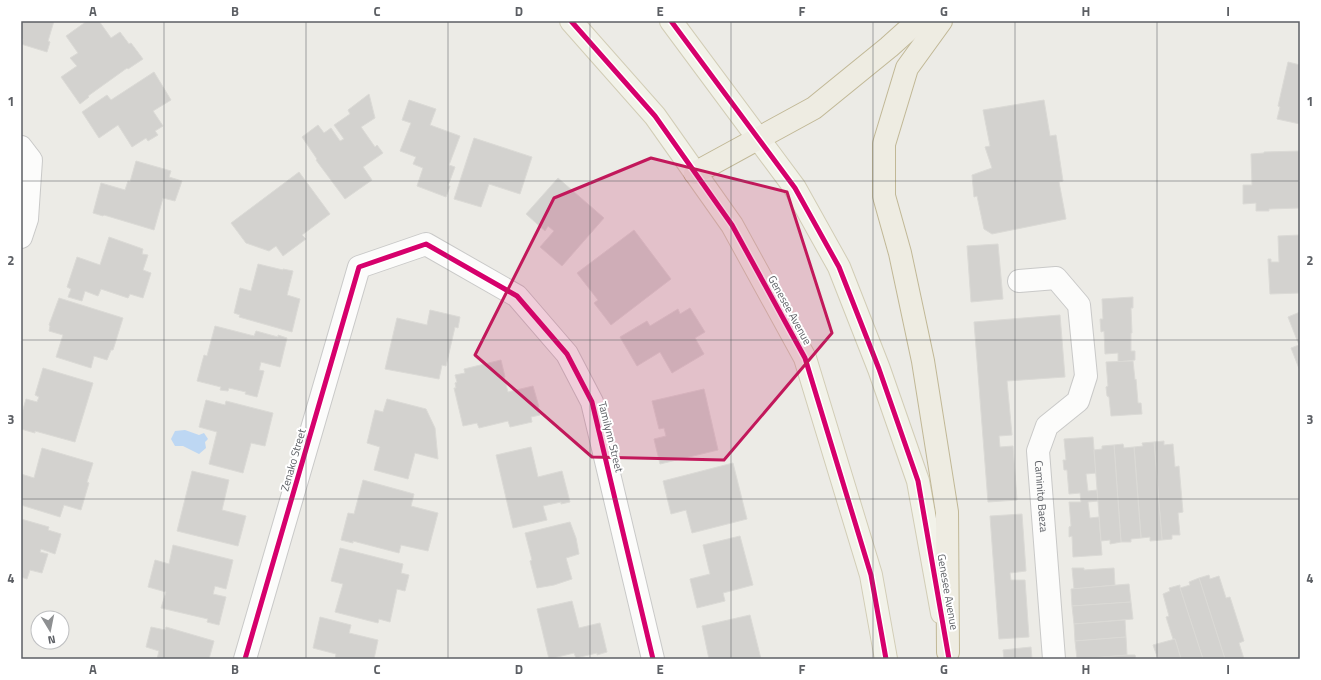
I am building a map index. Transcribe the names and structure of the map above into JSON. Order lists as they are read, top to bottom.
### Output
{
  "streets": {
    "main road": ["Genesee Avenue"],
    "street": ["Tamilynn Street", "Zenako Street", "Caminito Baeza"]
  },
  "crossings": [
    ["Tamilynn Street", "Zenako Street"]
  ],
  "north": "bottom",
  "grid": {
    "columns": [
      "A",
      "B",
      "C",
      "D",
      "E",
      "F",
      "G",
      "H",
      "I"
    ],
    "rows": [
      "1",
      "2",
      "3",
      "4"
    ]
  }
}
